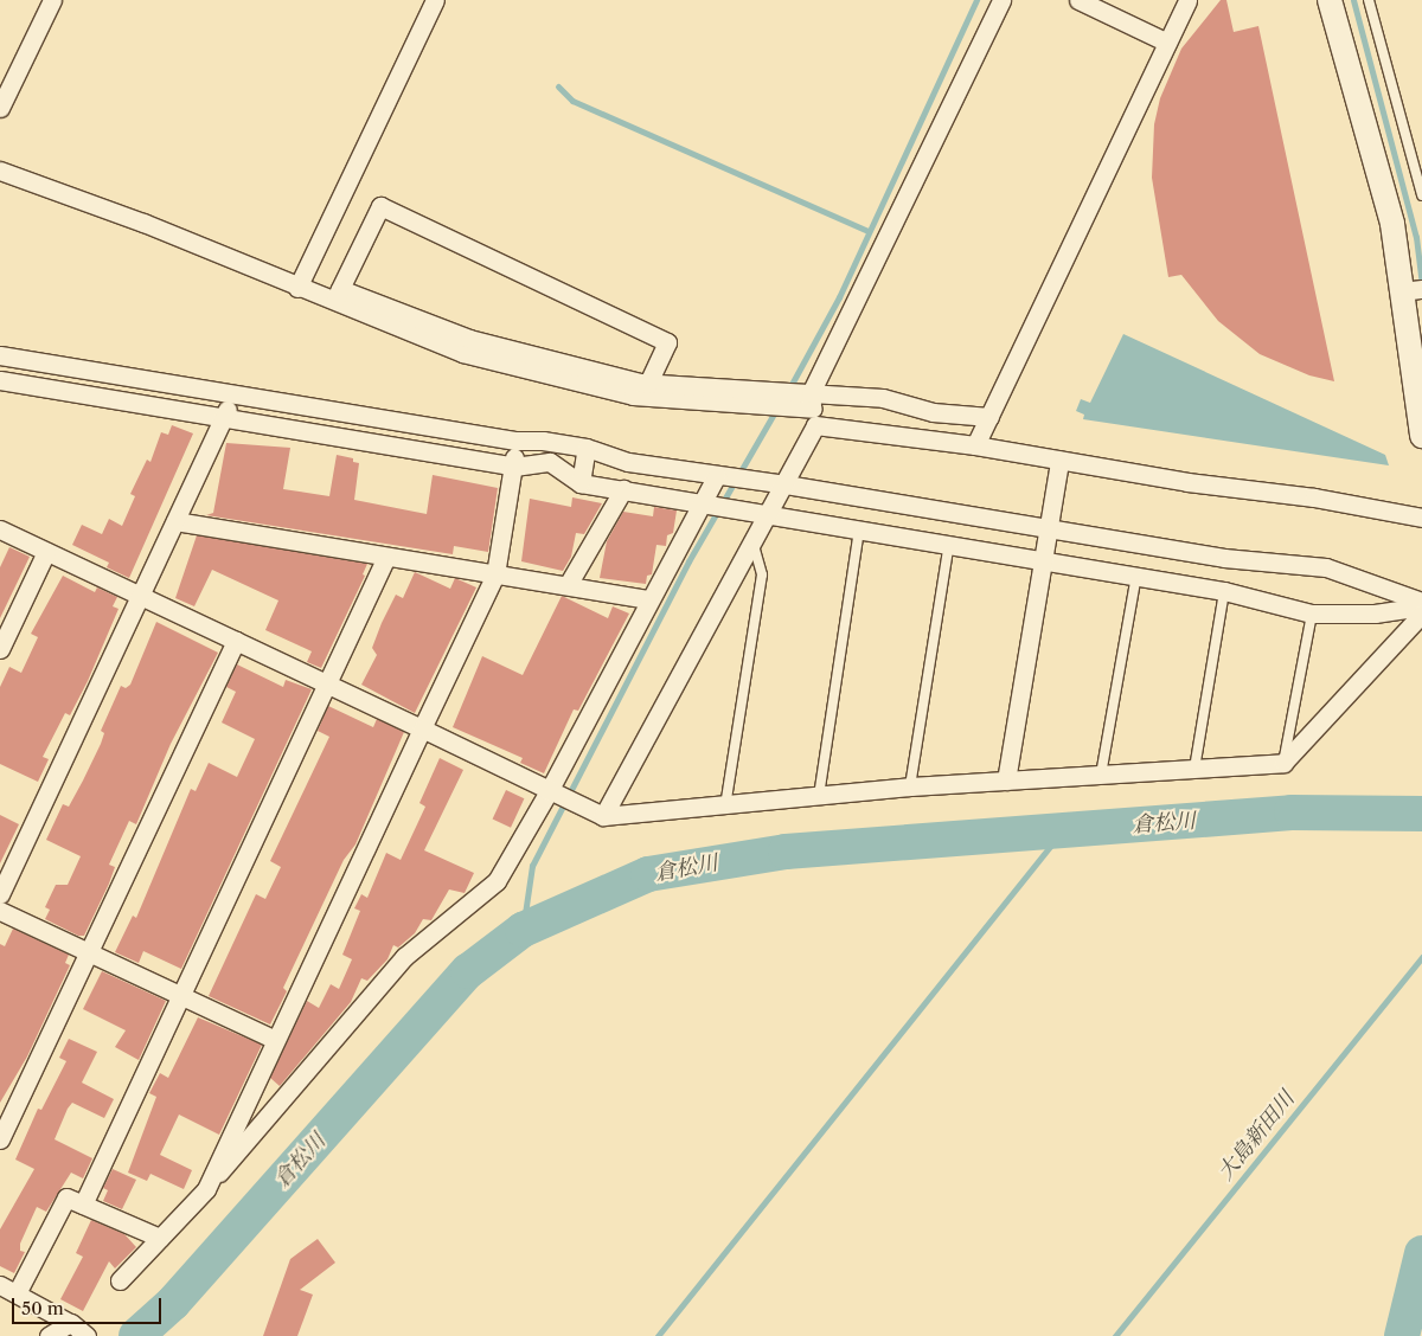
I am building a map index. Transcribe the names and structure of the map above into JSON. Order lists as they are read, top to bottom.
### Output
{
  "water": ["倉松川", "大島新田川"],
  "scale_bar": "50 m"
}
